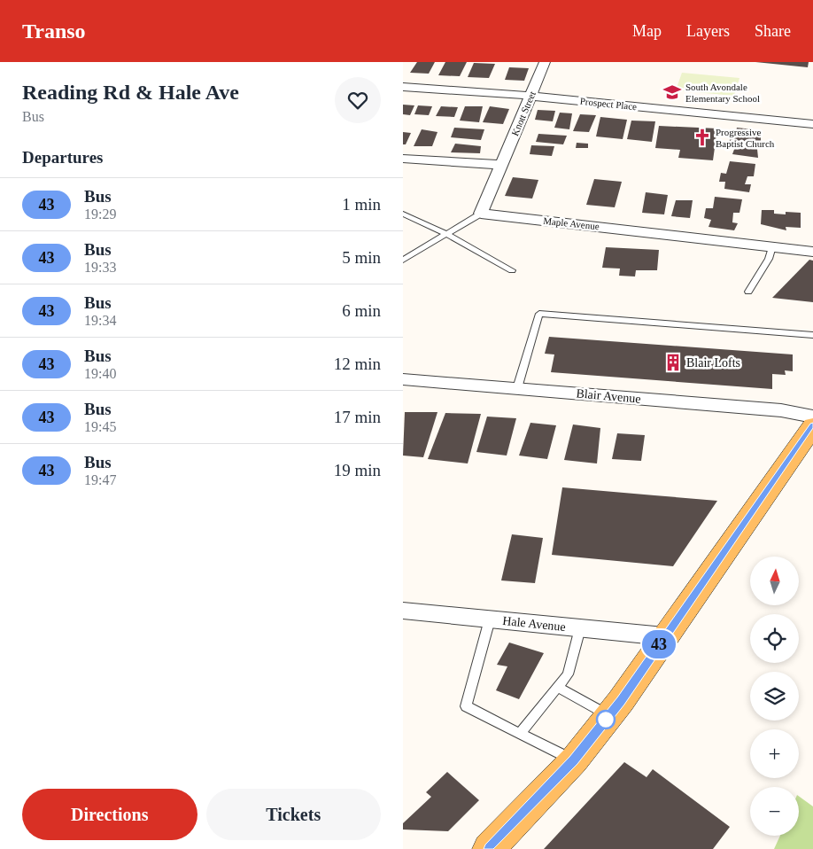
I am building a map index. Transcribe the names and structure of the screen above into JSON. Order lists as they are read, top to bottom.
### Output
{
  "streets": {
    "street": [
      "Prospect Place",
      "Knott Street",
      "Maple Avenue",
      "Blair Avenue",
      "Hale Avenue"
    ]
  },
  "crossings": [
    ["Prospect Place", "Knott Street"]
  ],
  "places": {
    "school or university": ["South Avondale Elementary School"],
    "church": ["Progressive Baptist Church"],
    "building": ["Blair Lofts"]
  },
  "lines": ["bus line 43"],
  "north": "top",
  "page": {
    "header": "Transo",
    "nav": ["Map", "Layers", "Share"],
    "heading": [
      ["Reading Rd & Hale Ave", "Bus"],
      "Departures"
    ],
    "on_map": "43",
    "list": [
      {
        "mark": "43",
        "name": "Bus",
        "note": "19:29",
        "value": "1 min"
      },
      {
        "mark": "43",
        "name": "Bus",
        "note": "19:33",
        "value": "5 min"
      },
      {
        "mark": "43",
        "name": "Bus",
        "note": "19:34",
        "value": "6 min"
      },
      {
        "mark": "43",
        "name": "Bus",
        "note": "19:40",
        "value": "12 min"
      },
      {
        "mark": "43",
        "name": "Bus",
        "note": "19:45",
        "value": "17 min"
      },
      {
        "mark": "43",
        "name": "Bus",
        "note": "19:47",
        "value": "19 min"
      }
    ],
    "map_buttons": ["+", "−"],
    "buttons": ["Directions", "Tickets"]
  }
}
